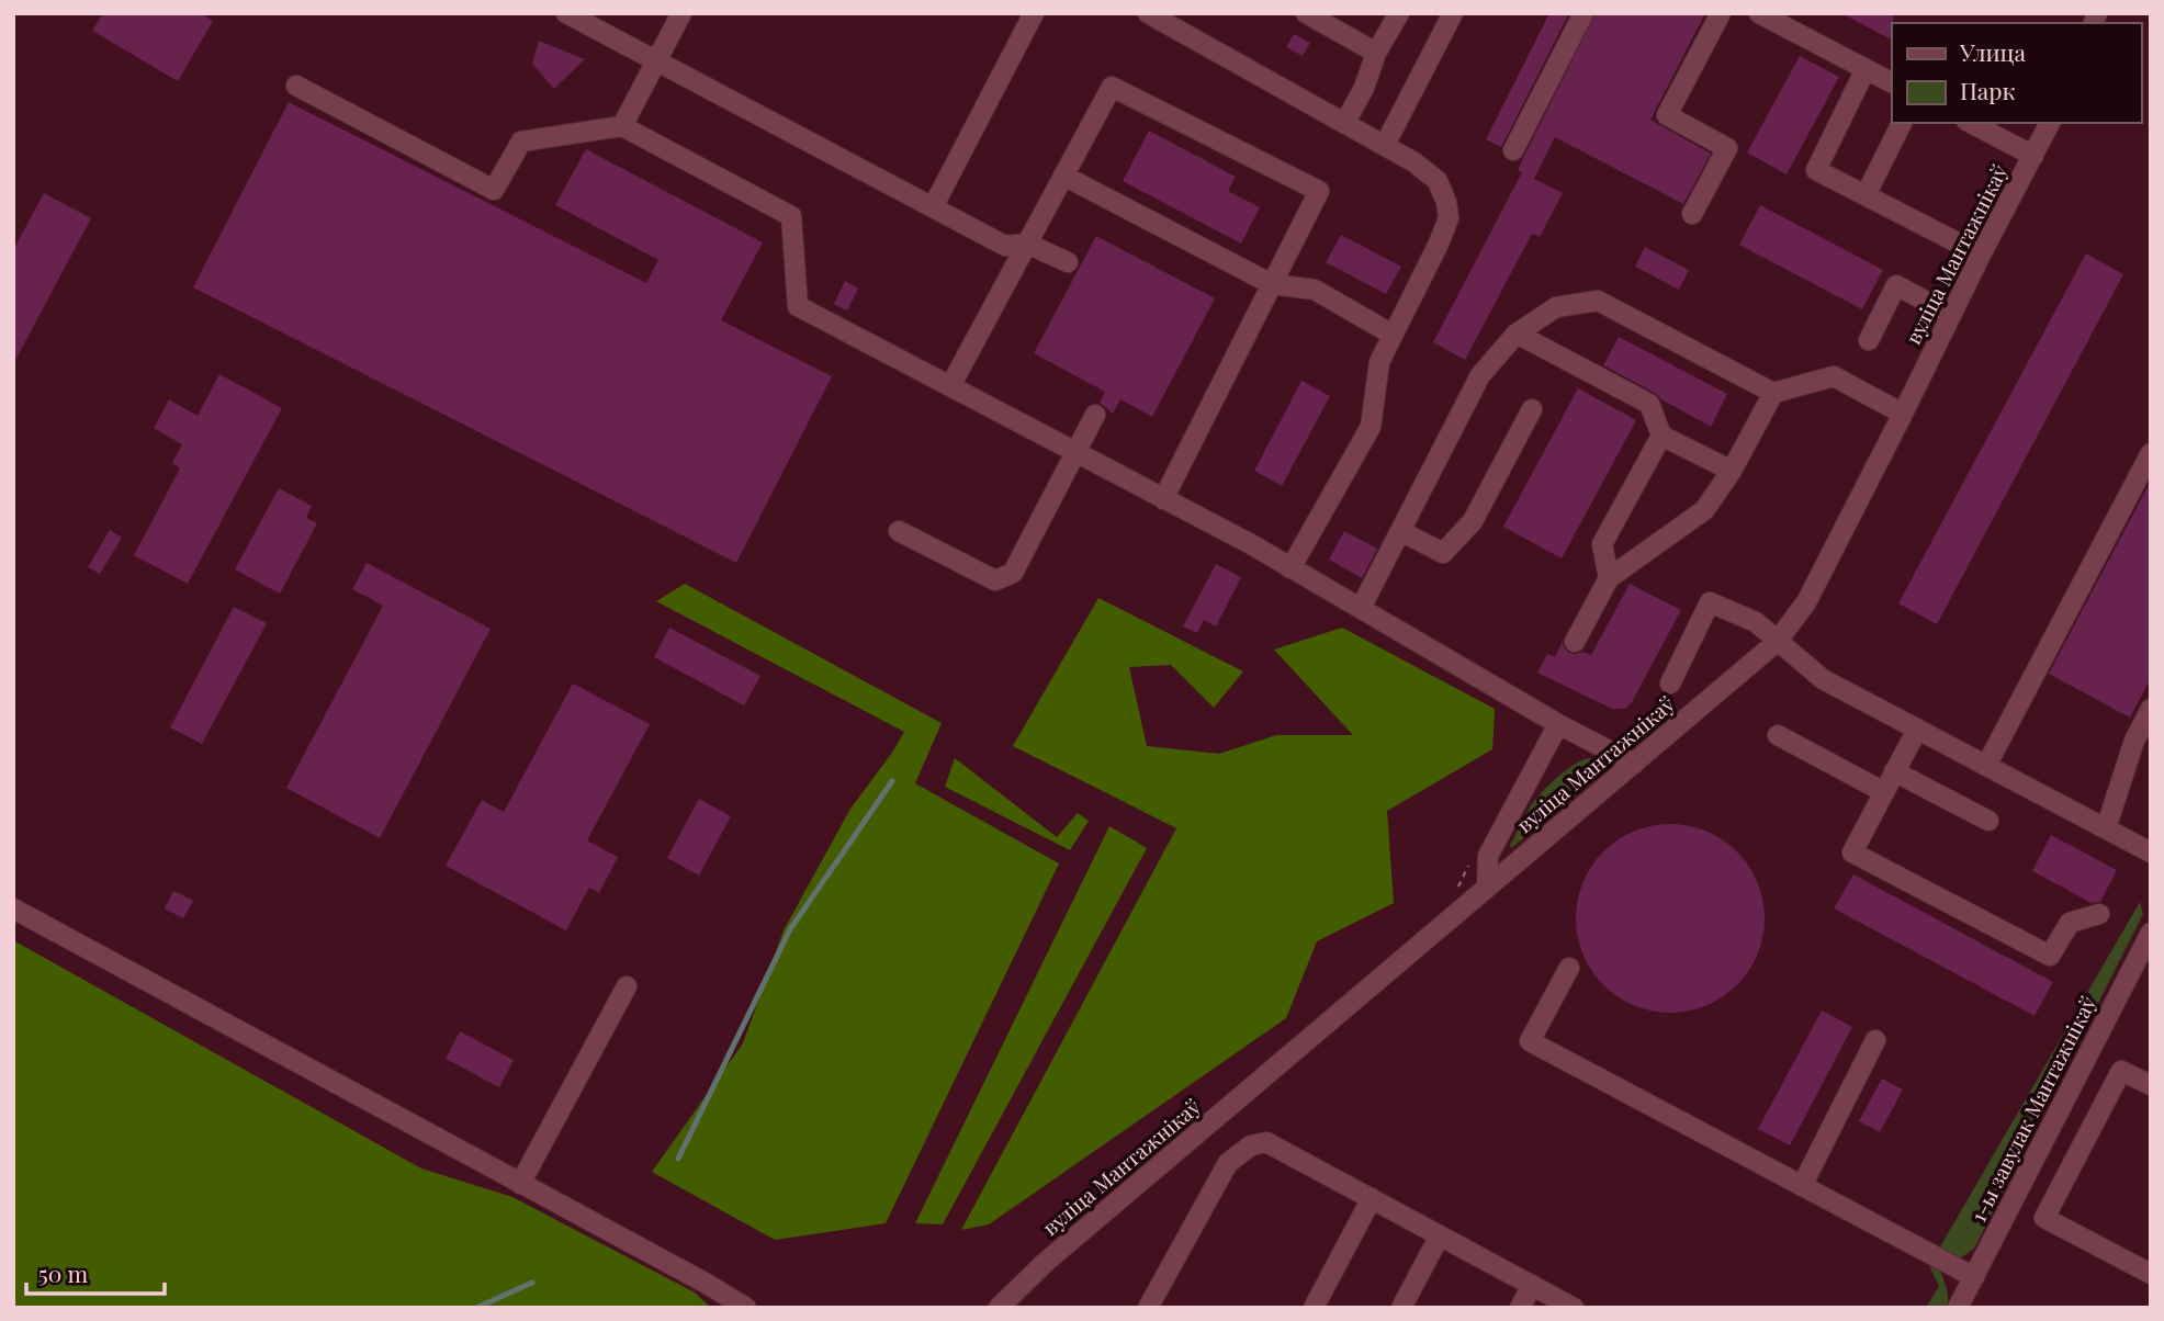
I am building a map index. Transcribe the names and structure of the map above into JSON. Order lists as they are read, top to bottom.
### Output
{
  "streets": {
    "street": ["вуліца Мантажнікаў", "1-ы завулак Мантажнікаў"]
  },
  "legend": ["Улица", "Парк"],
  "scale_bar": "50 m"
}
